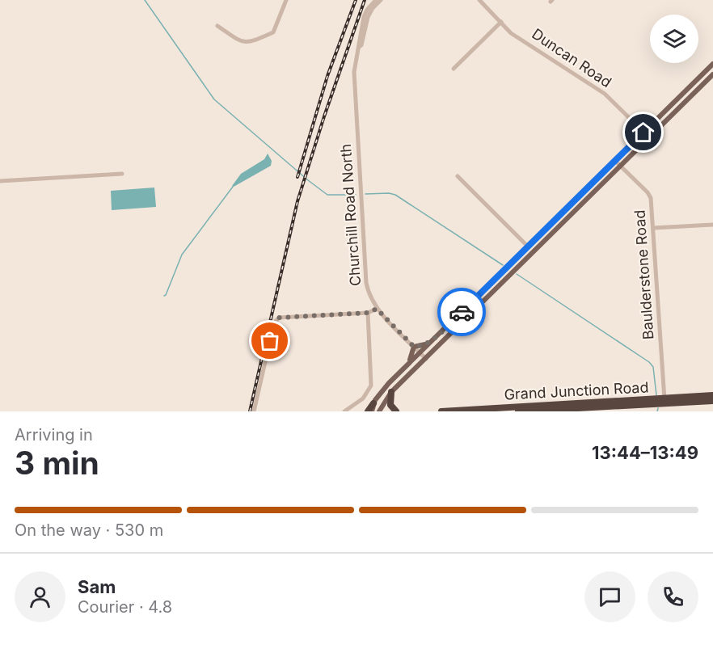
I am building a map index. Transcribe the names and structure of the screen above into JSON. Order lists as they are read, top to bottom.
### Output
{
  "streets": {
    "highway": ["Grand Junction Road"],
    "street": ["Duncan Road", "Churchill Road North", "Baulderstone Road"]
  },
  "crossings": [
    ["Baulderstone Road", "Grand Junction Road"]
  ],
  "page": {
    "heading": ["3 min", "Arriving in", "13:44–13:49"],
    "panel": ["Sam", "Courier · 4.8"],
    "bar": "On the way · 530 m"
  }
}
